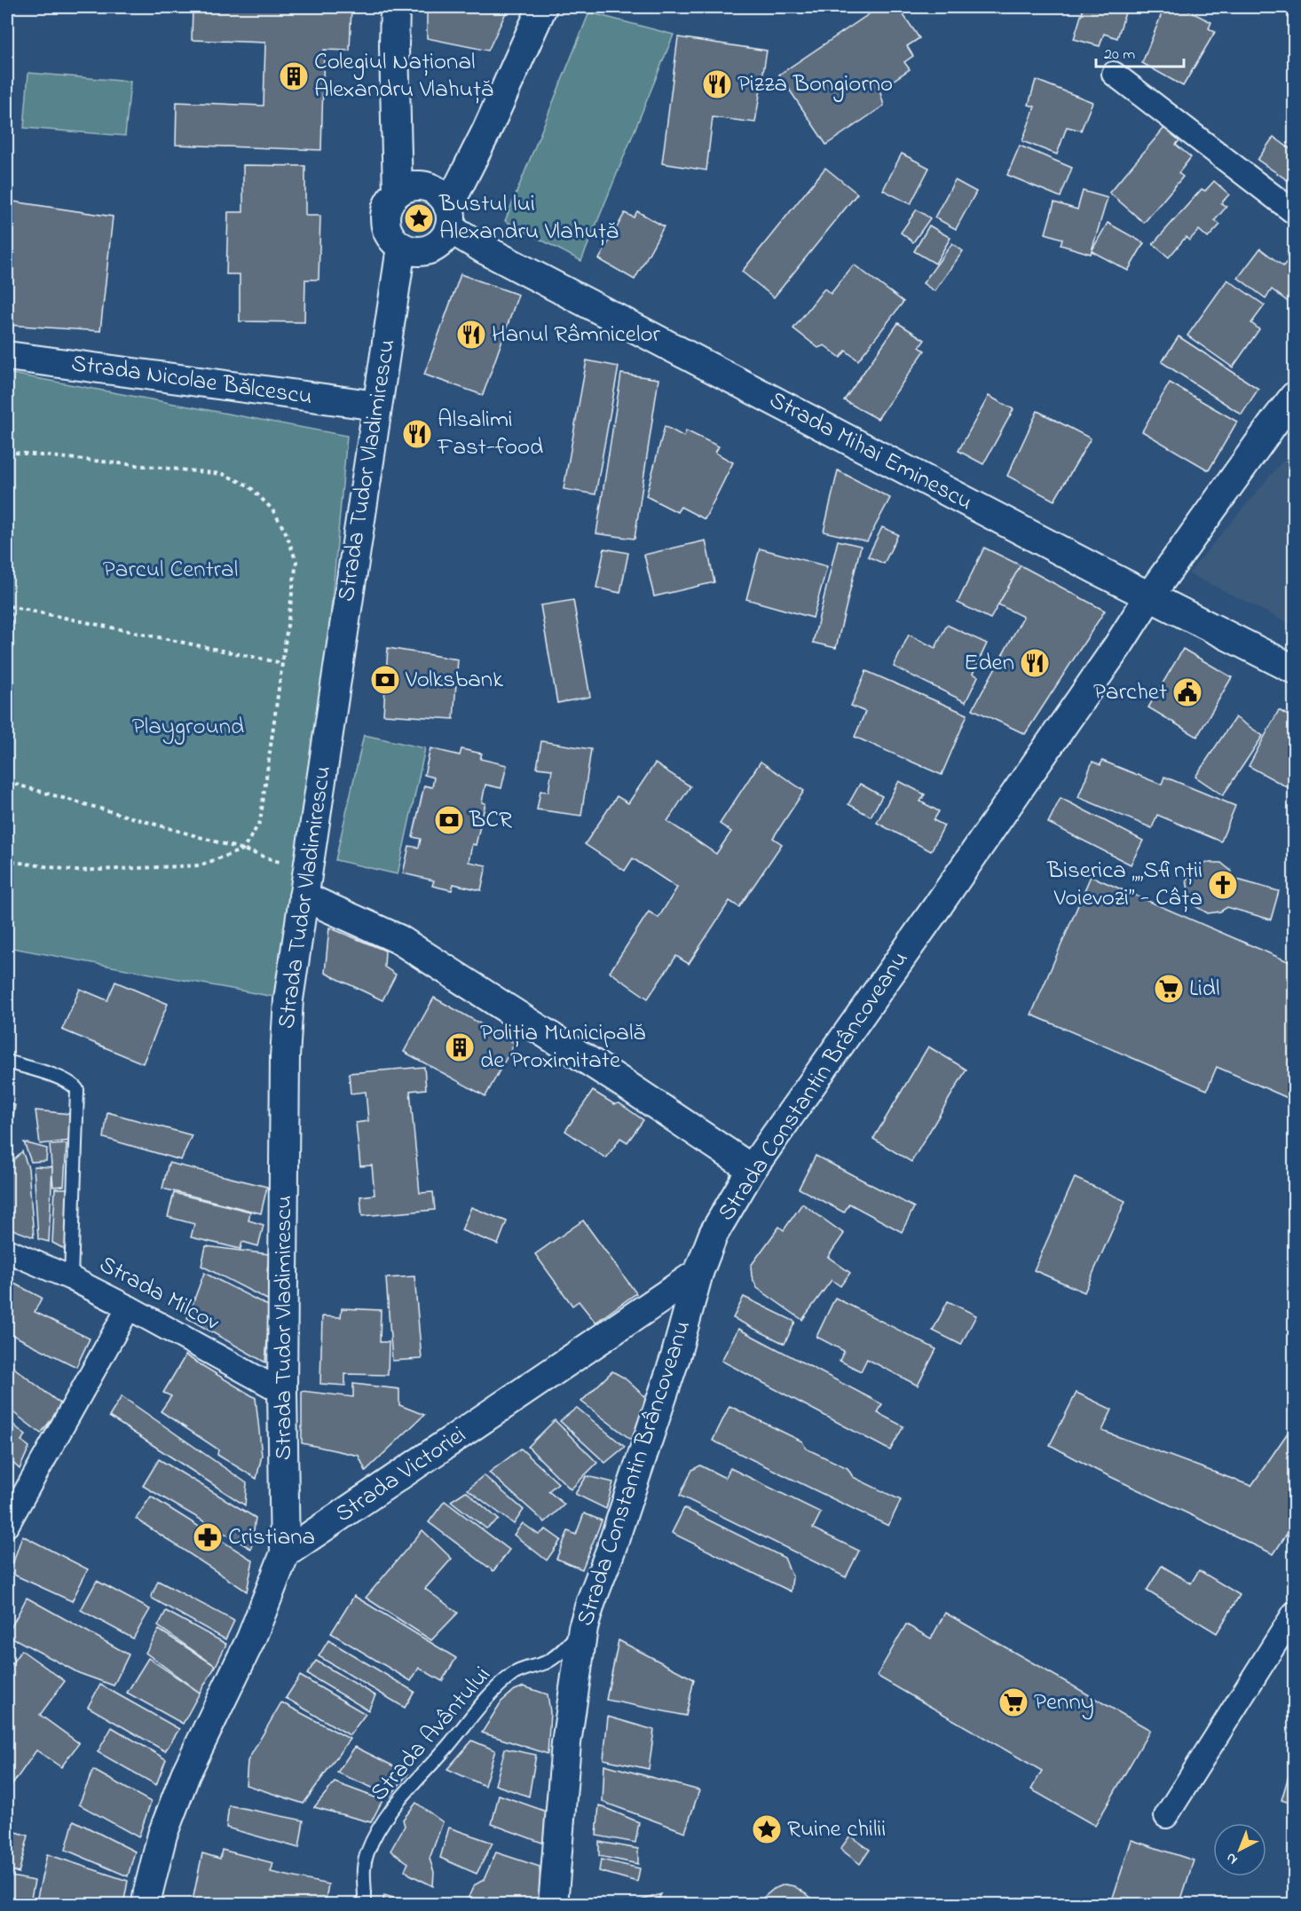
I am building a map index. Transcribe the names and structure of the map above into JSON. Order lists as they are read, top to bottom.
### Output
{
  "streets": {
    "street": [
      "Strada Nicolae Bălcescu",
      "Strada Mihai Eminescu",
      "Strada Tudor Vladimirescu",
      "Strada Constantin Brâncoveanu",
      "Strada Milcov",
      "Strada Victoriei"
    ],
    "lane": ["Strada Avântului"]
  },
  "crossings": [
    ["Strada Nicolae Bălcescu", "Strada Tudor Vladimirescu"],
    ["Strada Mihai Eminescu", "Strada Tudor Vladimirescu"],
    ["Strada Mihai Eminescu", "Strada Constantin Brâncoveanu"],
    ["Strada Tudor Vladimirescu", "Strada Milcov"],
    ["Strada Tudor Vladimirescu", "Strada Victoriei"],
    ["Strada Constantin Brâncoveanu", "Strada Victoriei"],
    ["Strada Constantin Brâncoveanu", "Strada Avântului"]
  ],
  "parks": ["Parcul Central", "Playground"],
  "places": {
    "building": ["Colegiul Național Alexandru Vlahuță", "Poliția Municipală de Proximitate"],
    "restaurant": [
      "Pizza Bongiorno",
      "Hanul Râmnicelor",
      "Alsalimi Fast-food",
      "Eden"
    ],
    "place": ["Bustul lui Alexandru Vlahuță", "Ruine chilii"],
    "bank": ["Volksbank", "BCR"],
    "public building": ["Parchet"],
    "church": ["Biserica „„Sfinții Voievozi” - Câța"],
    "supermarket": ["Lidl", "Penny"],
    "pharmacy": ["Cristiana"]
  },
  "scale_bar": "20 m",
  "north": "bottom left"
}
